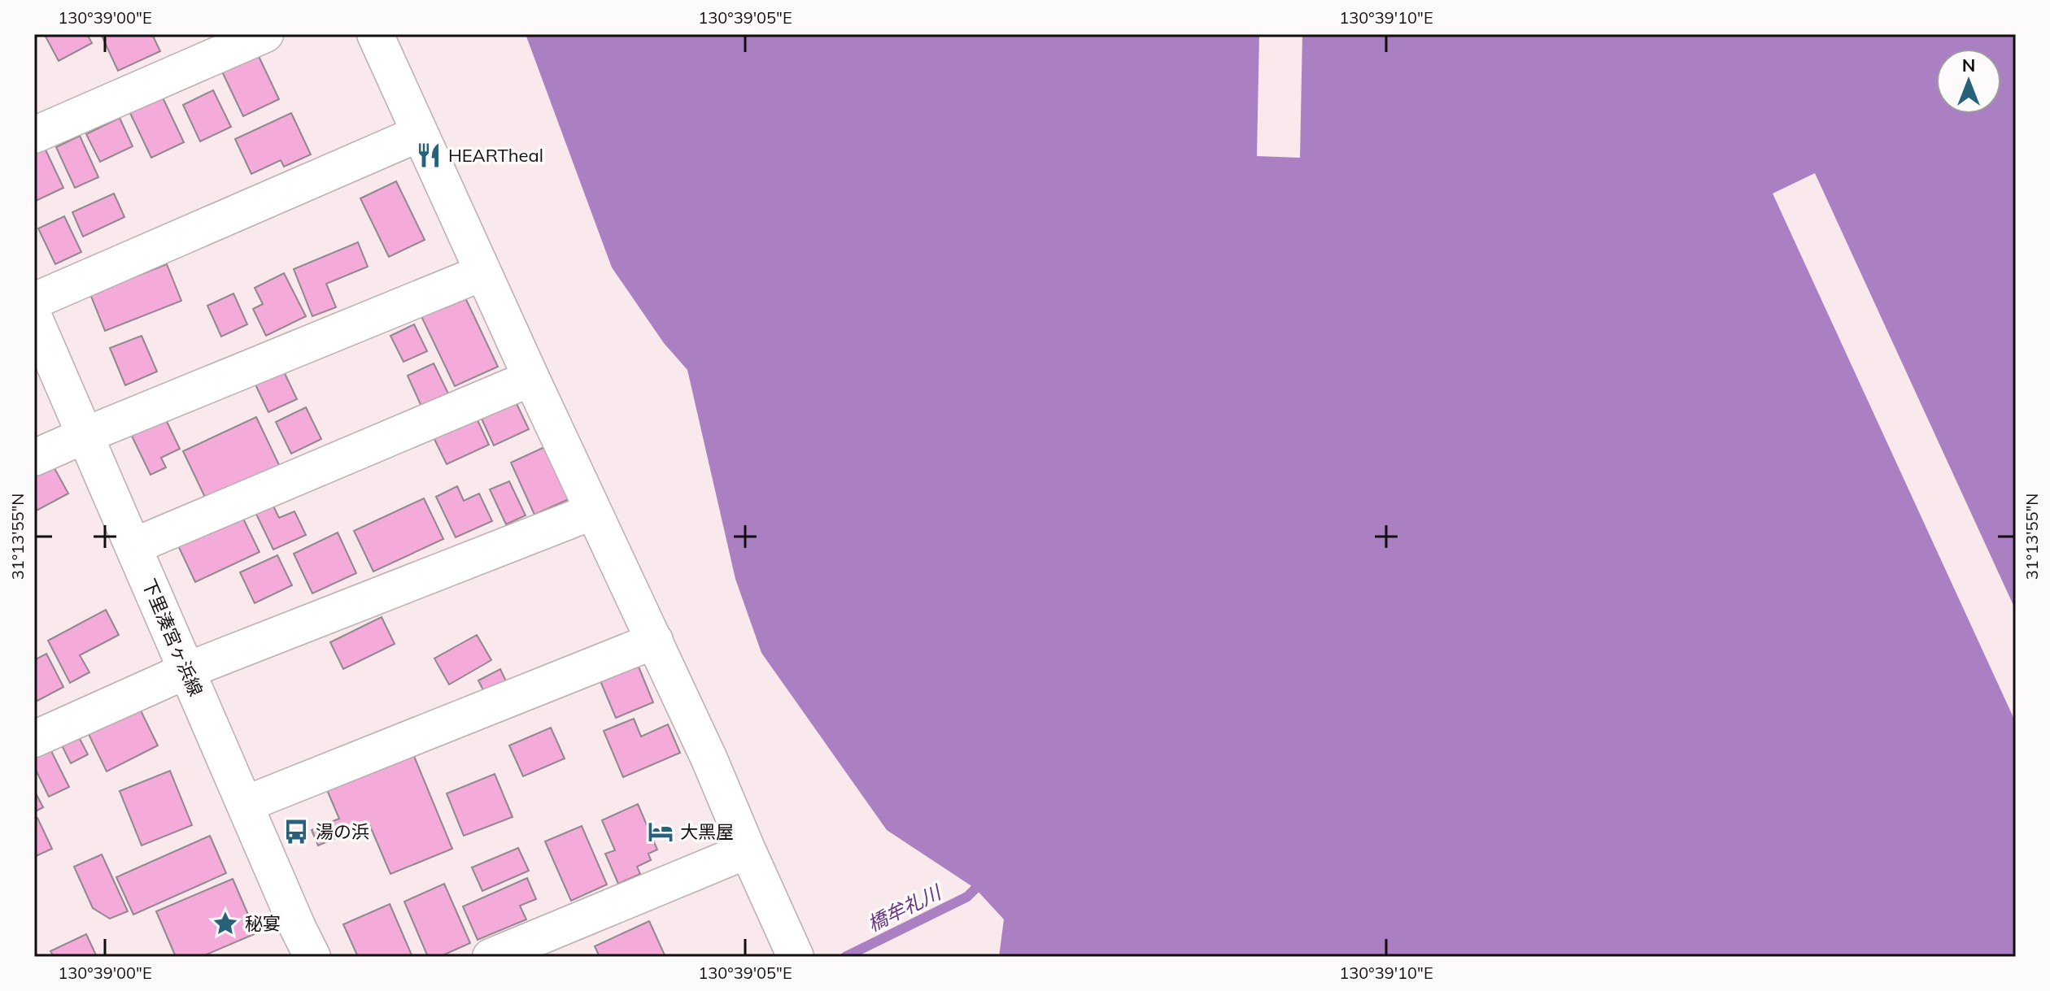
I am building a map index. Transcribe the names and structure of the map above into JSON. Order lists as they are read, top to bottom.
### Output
{
  "streets": {
    "street": ["下里湊宮ヶ浜線"]
  },
  "water": ["橋牟礼川"],
  "places": {
    "restaurant": ["HEARTheal"],
    "bus stop": ["湯の浜"],
    "hotel": ["大黑屋"],
    "place": ["秘宴"]
  },
  "north": "top",
  "coordinates": [
    "130°39'00\"E",
    "130°39'05\"E",
    "130°39'10\"E",
    "31°13'55\"N"
  ]
}
